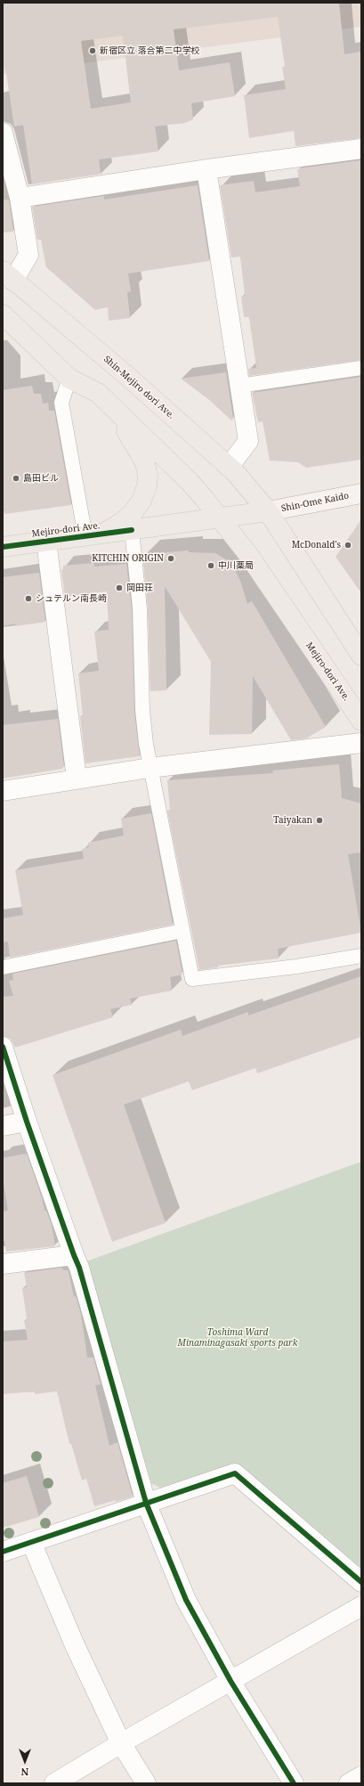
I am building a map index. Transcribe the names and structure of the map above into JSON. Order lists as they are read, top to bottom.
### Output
{
  "streets": {
    "main road": ["Shin-Mejiro dori Ave.", "Shin-Ome Kaido", "Mejiro-dori Ave."]
  },
  "crossings": [
    ["Shin-Mejiro dori Ave.", "Shin-Ome Kaido"],
    ["Shin-Mejiro dori Ave.", "Mejiro-dori Ave."],
    ["Shin-Ome Kaido", "Mejiro-dori Ave."]
  ],
  "parks": ["Toshima Ward Minaminagasaki sports park"],
  "places": [
    "新宿区立 落合第二中学校",
    "島田ビル",
    "McDonald's",
    "KITCHIN ORIGIN",
    "中川薬局",
    "岡田荘",
    "シュテルン南長崎",
    "Taiyakan"
  ],
  "north": "bottom"
}
